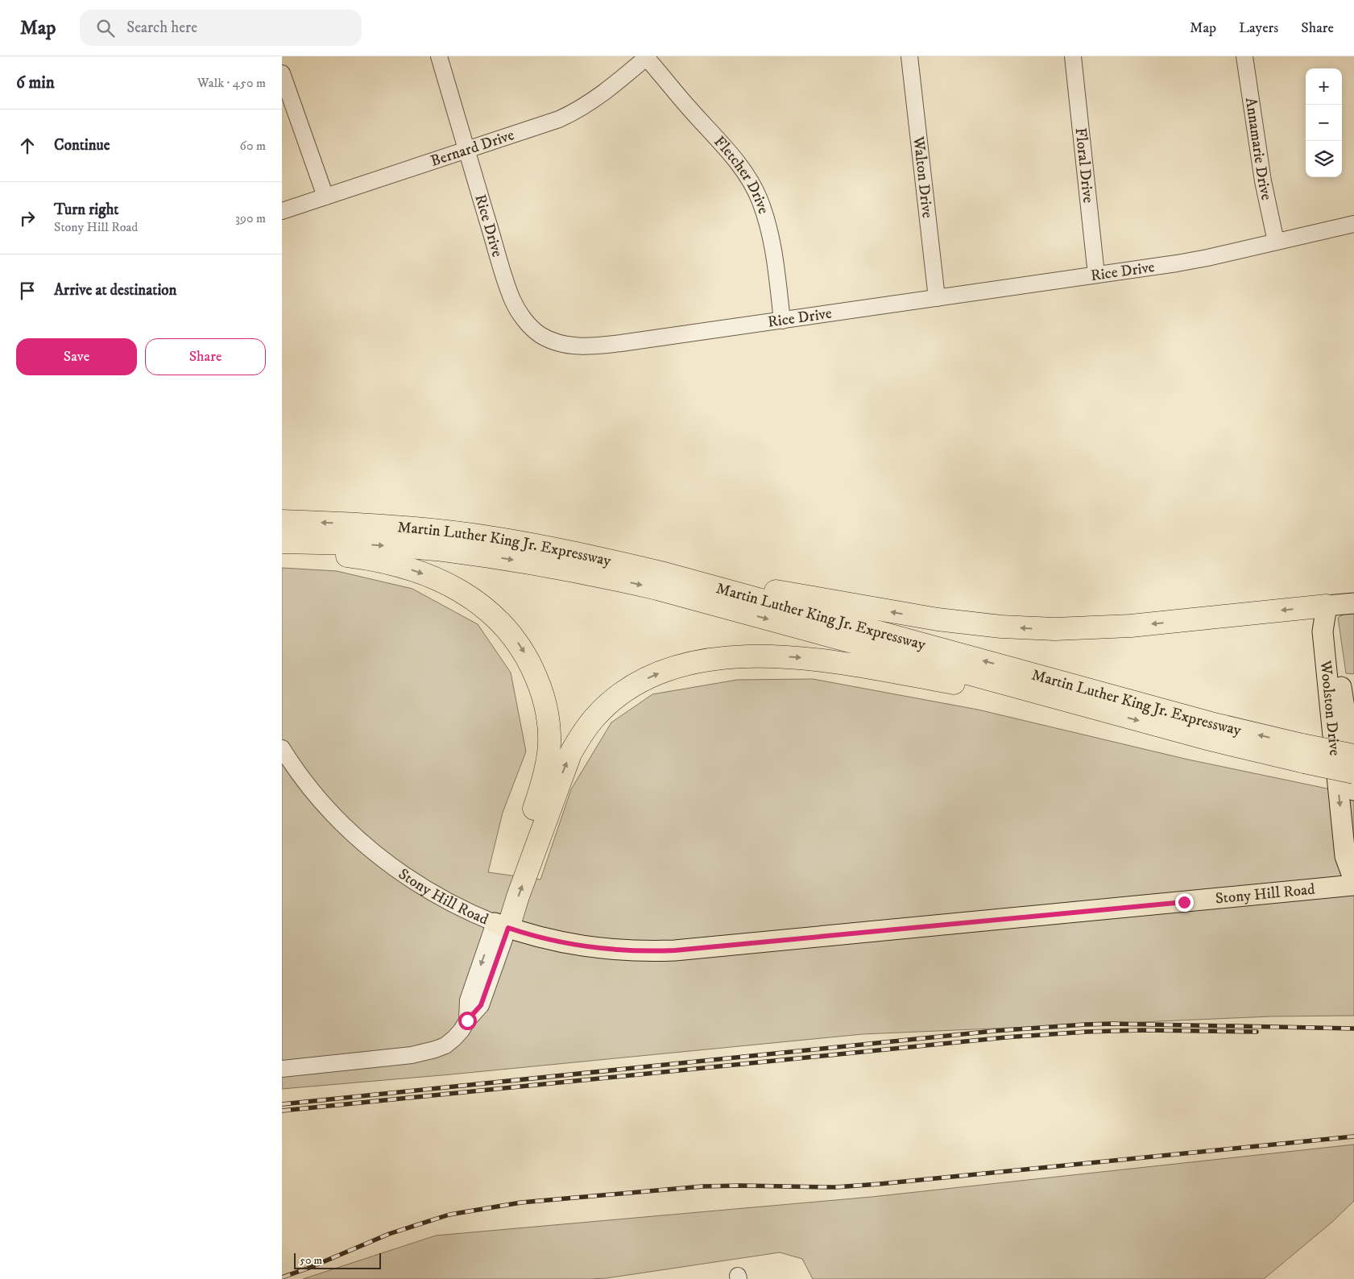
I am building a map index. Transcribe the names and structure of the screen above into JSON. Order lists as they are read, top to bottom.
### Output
{
  "streets": {
    "highway": ["Martin Luther King Jr. Expressway"],
    "main road": ["Woolston Drive", "Stony Hill Road"],
    "street": [
      "Bernard Drive",
      "Annamarie Drive",
      "Floral Drive",
      "Fletcher Drive",
      "Walton Drive",
      "Rice Drive"
    ]
  },
  "crossings": [
    ["Bernard Drive", "Fletcher Drive"],
    ["Bernard Drive", "Rice Drive"],
    ["Annamarie Drive", "Rice Drive"],
    ["Floral Drive", "Rice Drive"],
    ["Fletcher Drive", "Rice Drive"],
    ["Walton Drive", "Rice Drive"]
  ],
  "scale_bar": "50 m",
  "page": {
    "header": "Map",
    "search": "Search here",
    "nav": ["Map", "Layers", "Share"],
    "heading": ["6 min", "Walk · 450 m"],
    "map_buttons": ["+", "−"],
    "list": [
      ["Continue", "60 m"],
      ["Turn right", "Stony Hill Road", "390 m"],
      "Arrive at destination"
    ],
    "buttons": ["Save", "Share"],
    "scale": "50 m"
  }
}
